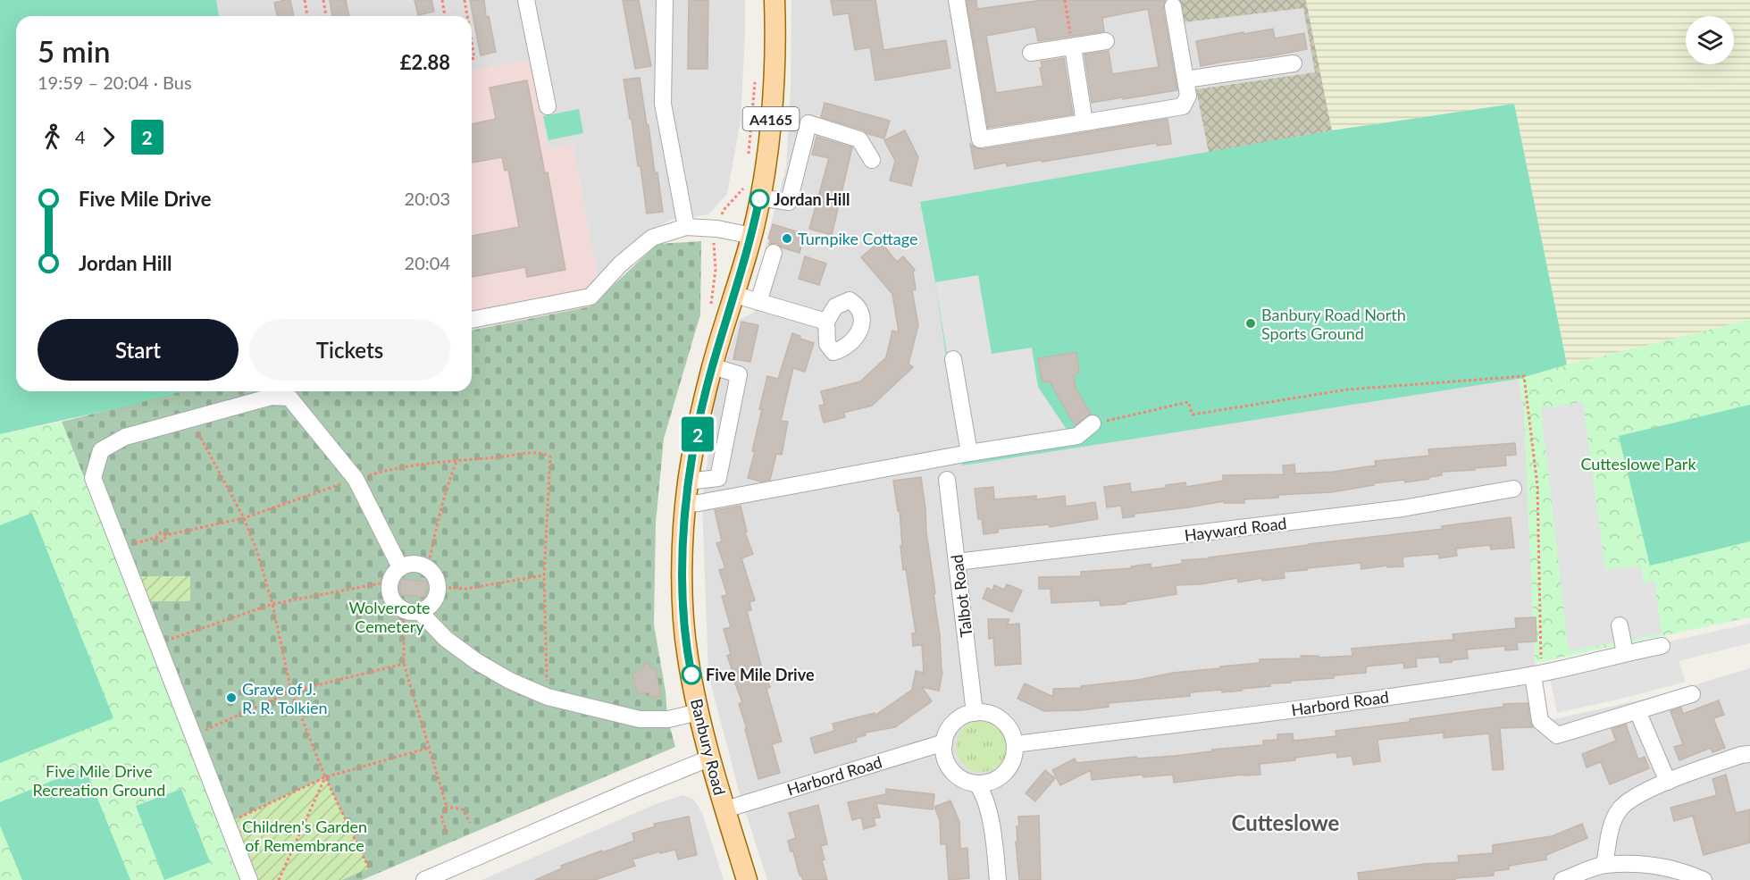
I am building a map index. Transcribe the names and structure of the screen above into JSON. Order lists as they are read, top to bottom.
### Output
{
  "streets": {
    "main road": ["A4165", "Banbury Road"],
    "street": ["Hayward Road", "Talbot Road", "Harbord Road"]
  },
  "crossings": [
    ["Hayward Road", "Talbot Road"],
    ["Talbot Road", "Harbord Road"],
    ["Harbord Road", "Banbury Road"]
  ],
  "districts": ["Cutteslowe"],
  "parks": [
    "Cutteslowe Park",
    "Wolvercote Cemetery",
    "Five Mile Drive Recreation Ground",
    "Children's Garden of Remembrance"
  ],
  "places": [
    "Jordan Hill",
    "Turnpike Cottage",
    "Banbury Road North Sports Ground",
    "Five Mile Drive",
    "Grave of J. R. R. Tolkien"
  ],
  "lines": ["bus line 2"],
  "page": {
    "on_map": "2",
    "heading": ["5 min", "19:59 – 20:04 · Bus", "£2.88"],
    "legs": ["4", "2"],
    "list": [
      {
        "name": "Five Mile Drive",
        "value": "20:03"
      },
      {
        "name": "Jordan Hill",
        "value": "20:04"
      }
    ],
    "buttons": ["Start", "Tickets"]
  }
}
